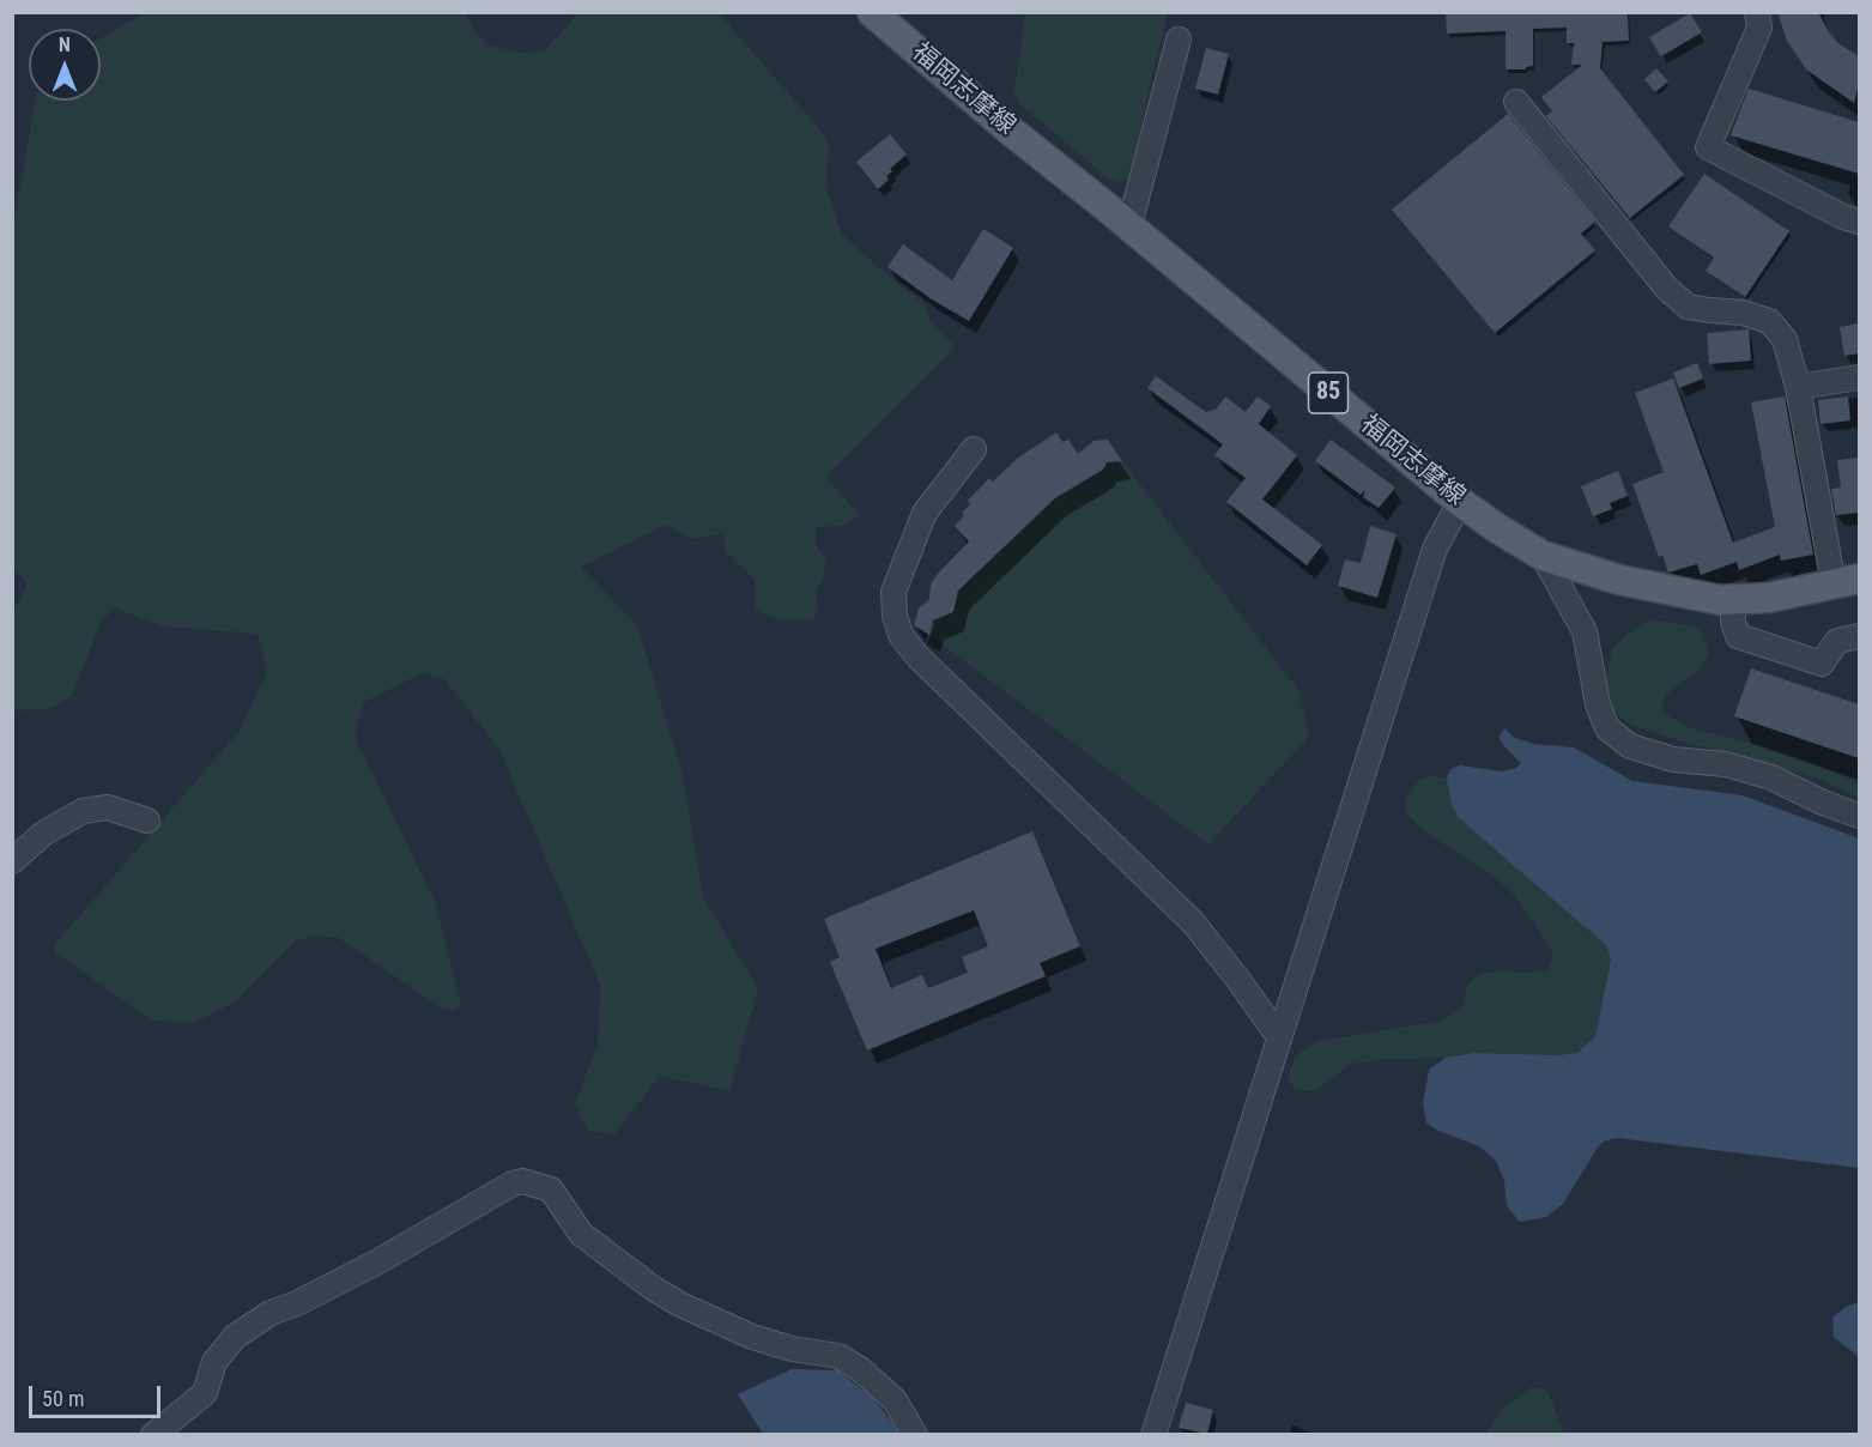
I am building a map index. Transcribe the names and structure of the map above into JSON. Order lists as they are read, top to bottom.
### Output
{
  "streets": {
    "main road": ["福岡志摩線", "85"]
  },
  "scale_bar": "50 m",
  "north": "top"
}
